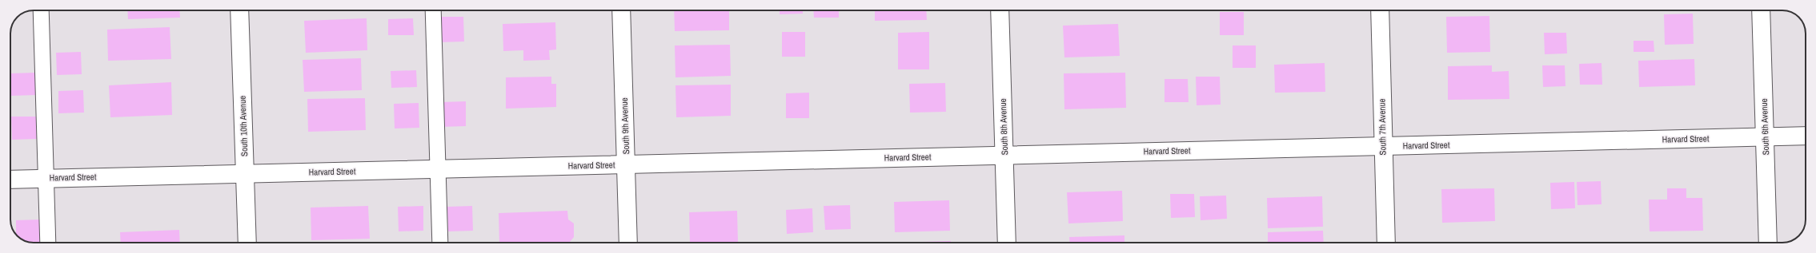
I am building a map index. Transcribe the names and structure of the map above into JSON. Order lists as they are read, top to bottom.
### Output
{
  "streets": {
    "street": [
      "South 10th Avenue",
      "South 9th Avenue",
      "South 8th Avenue",
      "South 7th Avenue",
      "South 6th Avenue",
      "Harvard Street"
    ]
  },
  "crossings": [
    ["South 10th Avenue", "Harvard Street"],
    ["South 9th Avenue", "Harvard Street"],
    ["South 8th Avenue", "Harvard Street"],
    ["South 7th Avenue", "Harvard Street"],
    ["South 6th Avenue", "Harvard Street"]
  ]
}
